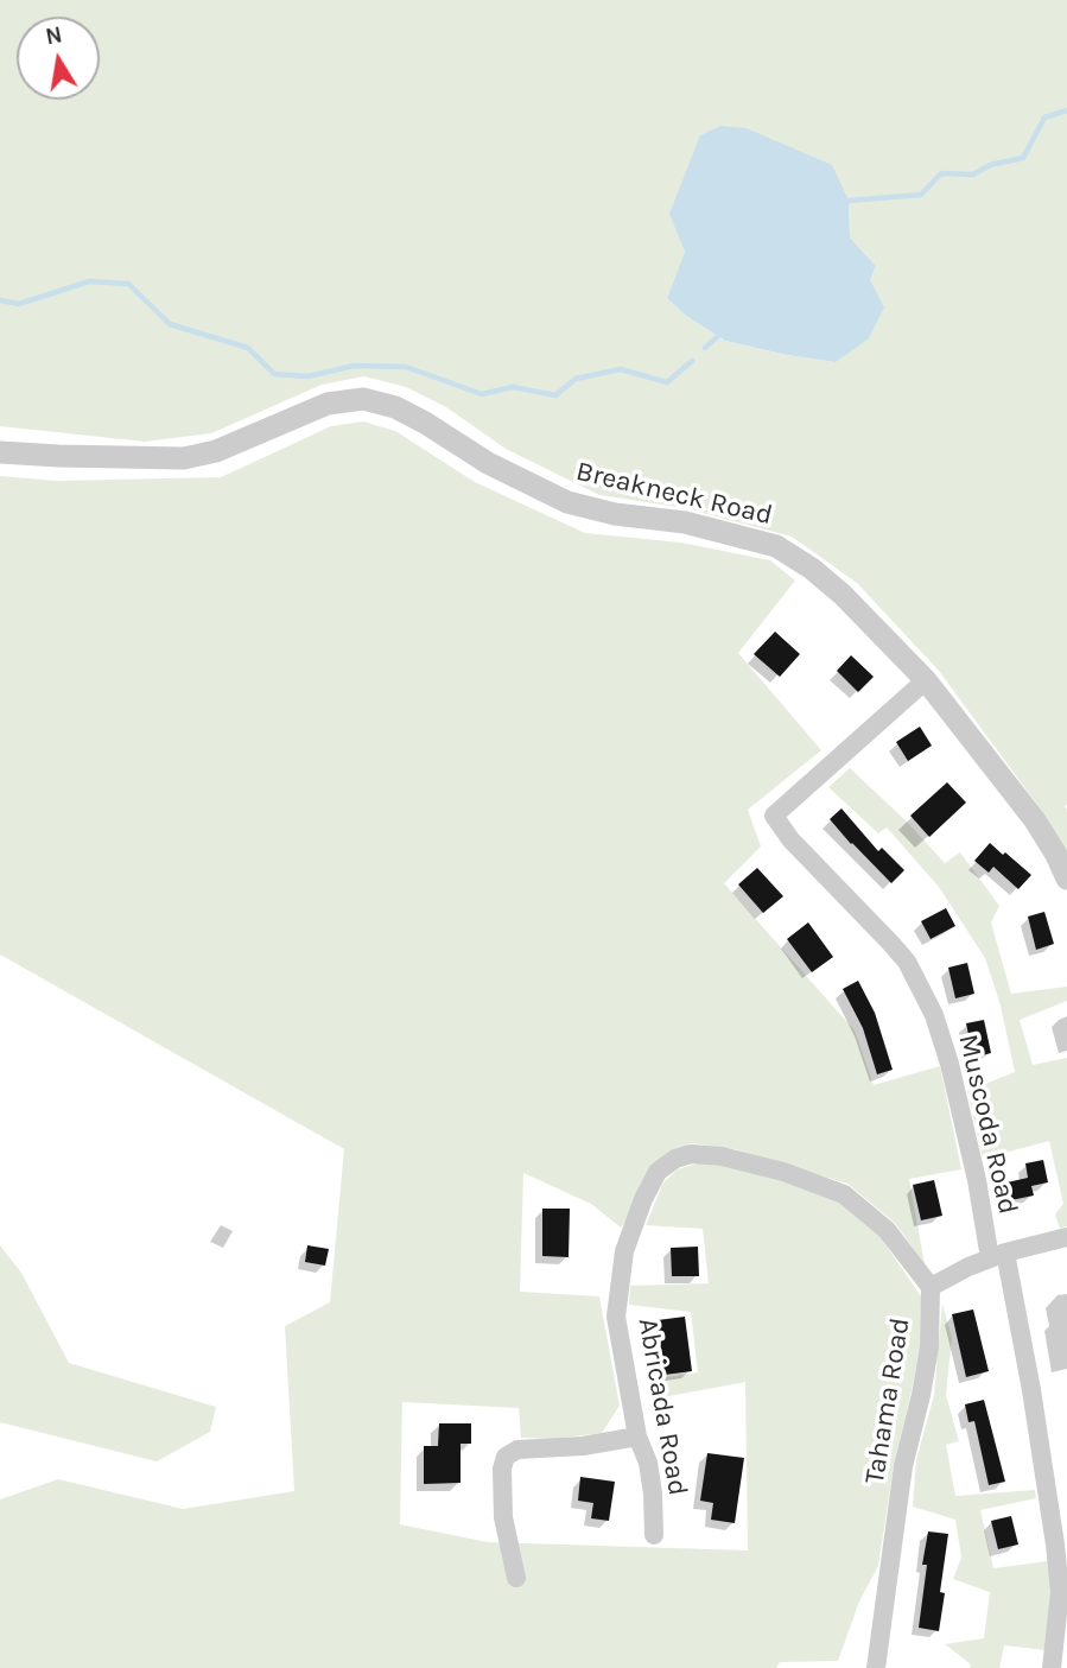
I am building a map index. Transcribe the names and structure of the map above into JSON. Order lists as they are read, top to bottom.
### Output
{
  "streets": {
    "street": [
      "Breakneck Road",
      "Muscoda Road",
      "Tahama Road",
      "Abricada Road"
    ]
  },
  "crossings": [
    ["Breakneck Road", "Muscoda Road"],
    ["Muscoda Road", "Tahama Road"],
    ["Tahama Road", "Abricada Road"]
  ],
  "north": "top"
}
